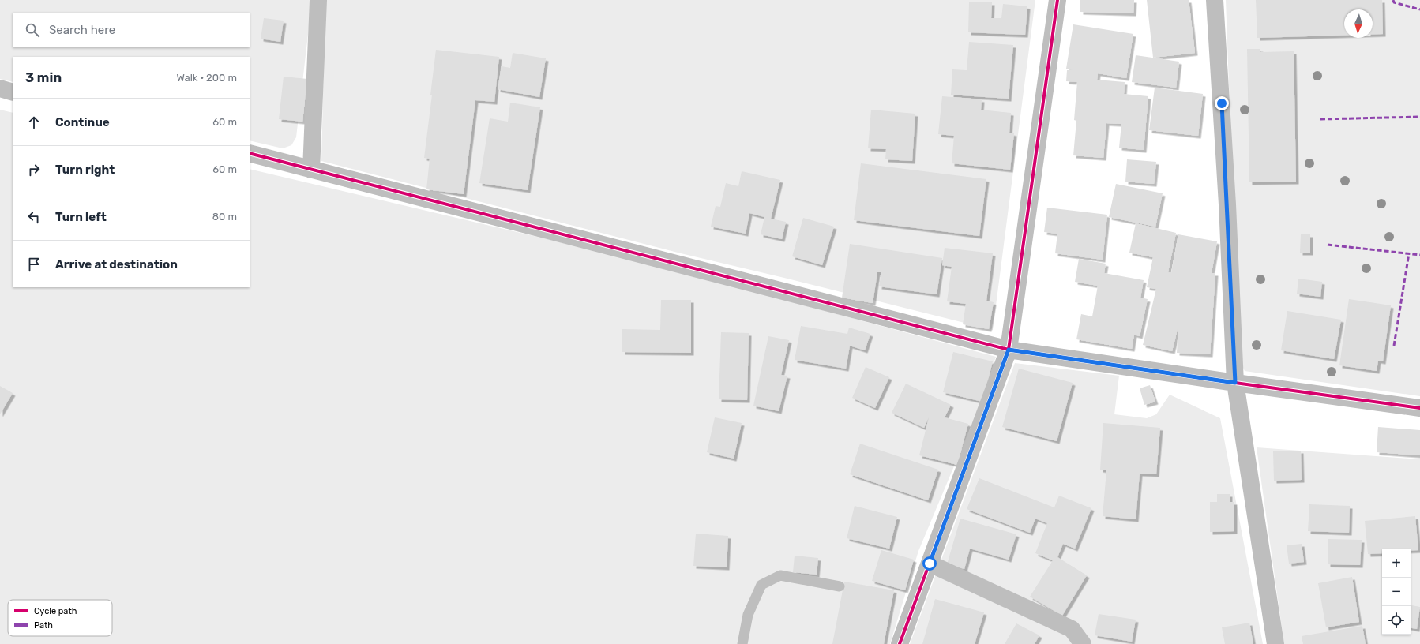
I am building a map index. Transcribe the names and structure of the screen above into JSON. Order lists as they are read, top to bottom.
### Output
{
  "legend": ["Cycle path", "Path"],
  "north": "bottom",
  "page": {
    "search": "Search here",
    "heading": ["3 min", "Walk · 200 m"],
    "list": [
      ["Continue", "60 m"],
      ["Turn right", "60 m"],
      ["Turn left", "80 m"],
      "Arrive at destination"
    ],
    "map_buttons": ["+", "−"]
  }
}
